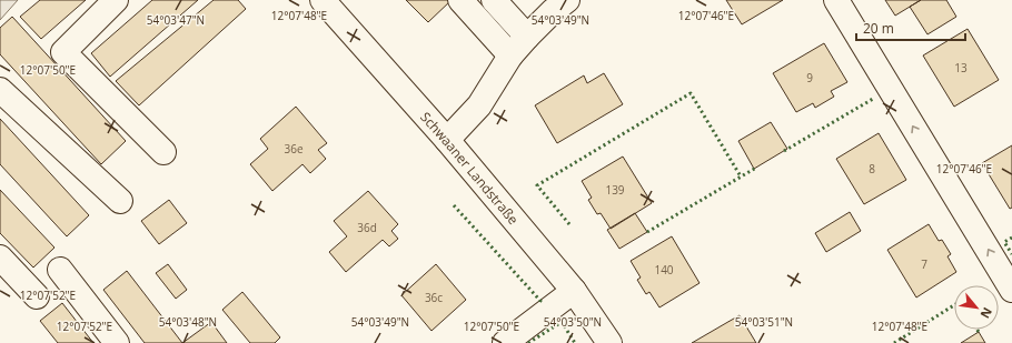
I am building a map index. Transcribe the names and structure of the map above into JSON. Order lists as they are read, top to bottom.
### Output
{
  "streets": {
    "street": ["Schwaaner Landstraße"]
  },
  "house_numbers": [
    "13",
    "9",
    "36e",
    "8",
    "139",
    "36d",
    "7",
    "140",
    "36c"
  ],
  "scale_bar": "20 m",
  "north": "bottom right",
  "coordinates": [
    "12°07'48\"E",
    "12°07'46\"E",
    "54°03'47\"N",
    "54°03'49\"N",
    "12°07'50\"E",
    "12°07'52\"E",
    "54°03'48\"N",
    "54°03'50\"N",
    "54°03'51\"N"
  ]
}
